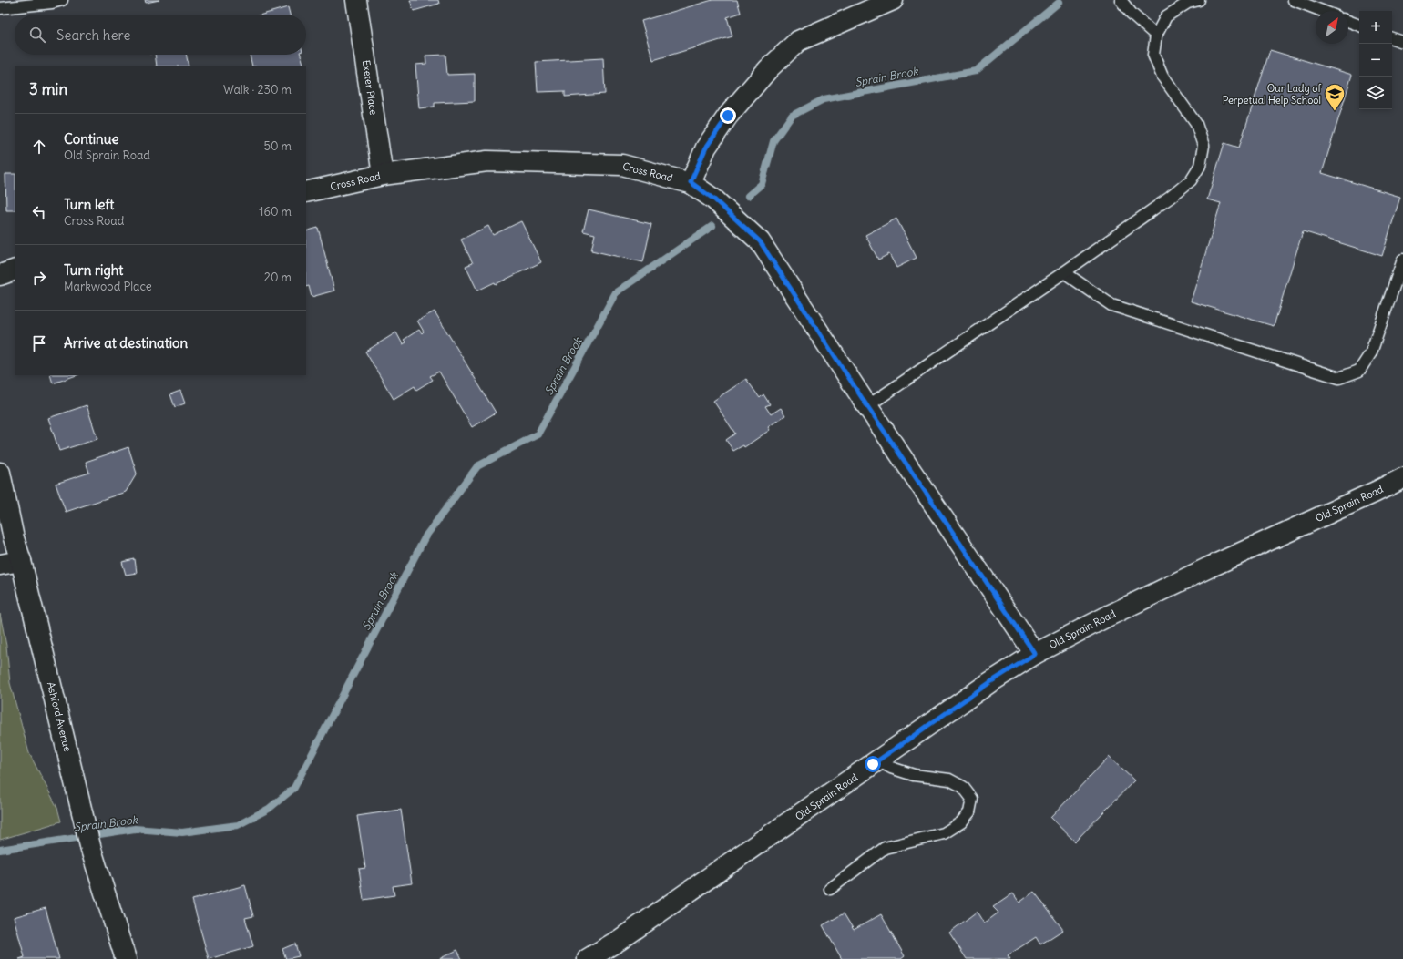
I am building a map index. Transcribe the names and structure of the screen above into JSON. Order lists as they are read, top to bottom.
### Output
{
  "streets": {
    "street": [
      "Exeter Place",
      "Cross Road",
      "Old Sprain Road",
      "Ashford Avenue"
    ]
  },
  "crossings": [
    ["Exeter Place", "Cross Road"],
    ["Cross Road", "Old Sprain Road"]
  ],
  "water": ["Sprain Brook"],
  "places": {
    "school or university": ["Our Lady of Perpetual Help School"]
  },
  "north": "top right",
  "page": {
    "map_buttons": ["+", "−"],
    "search": "Search here",
    "heading": ["3 min", "Walk · 230 m"],
    "list": [
      ["Continue", "Old Sprain Road", "50 m"],
      ["Turn left", "Cross Road", "160 m"],
      ["Turn right", "Markwood Place", "20 m"],
      "Arrive at destination"
    ]
  }
}
